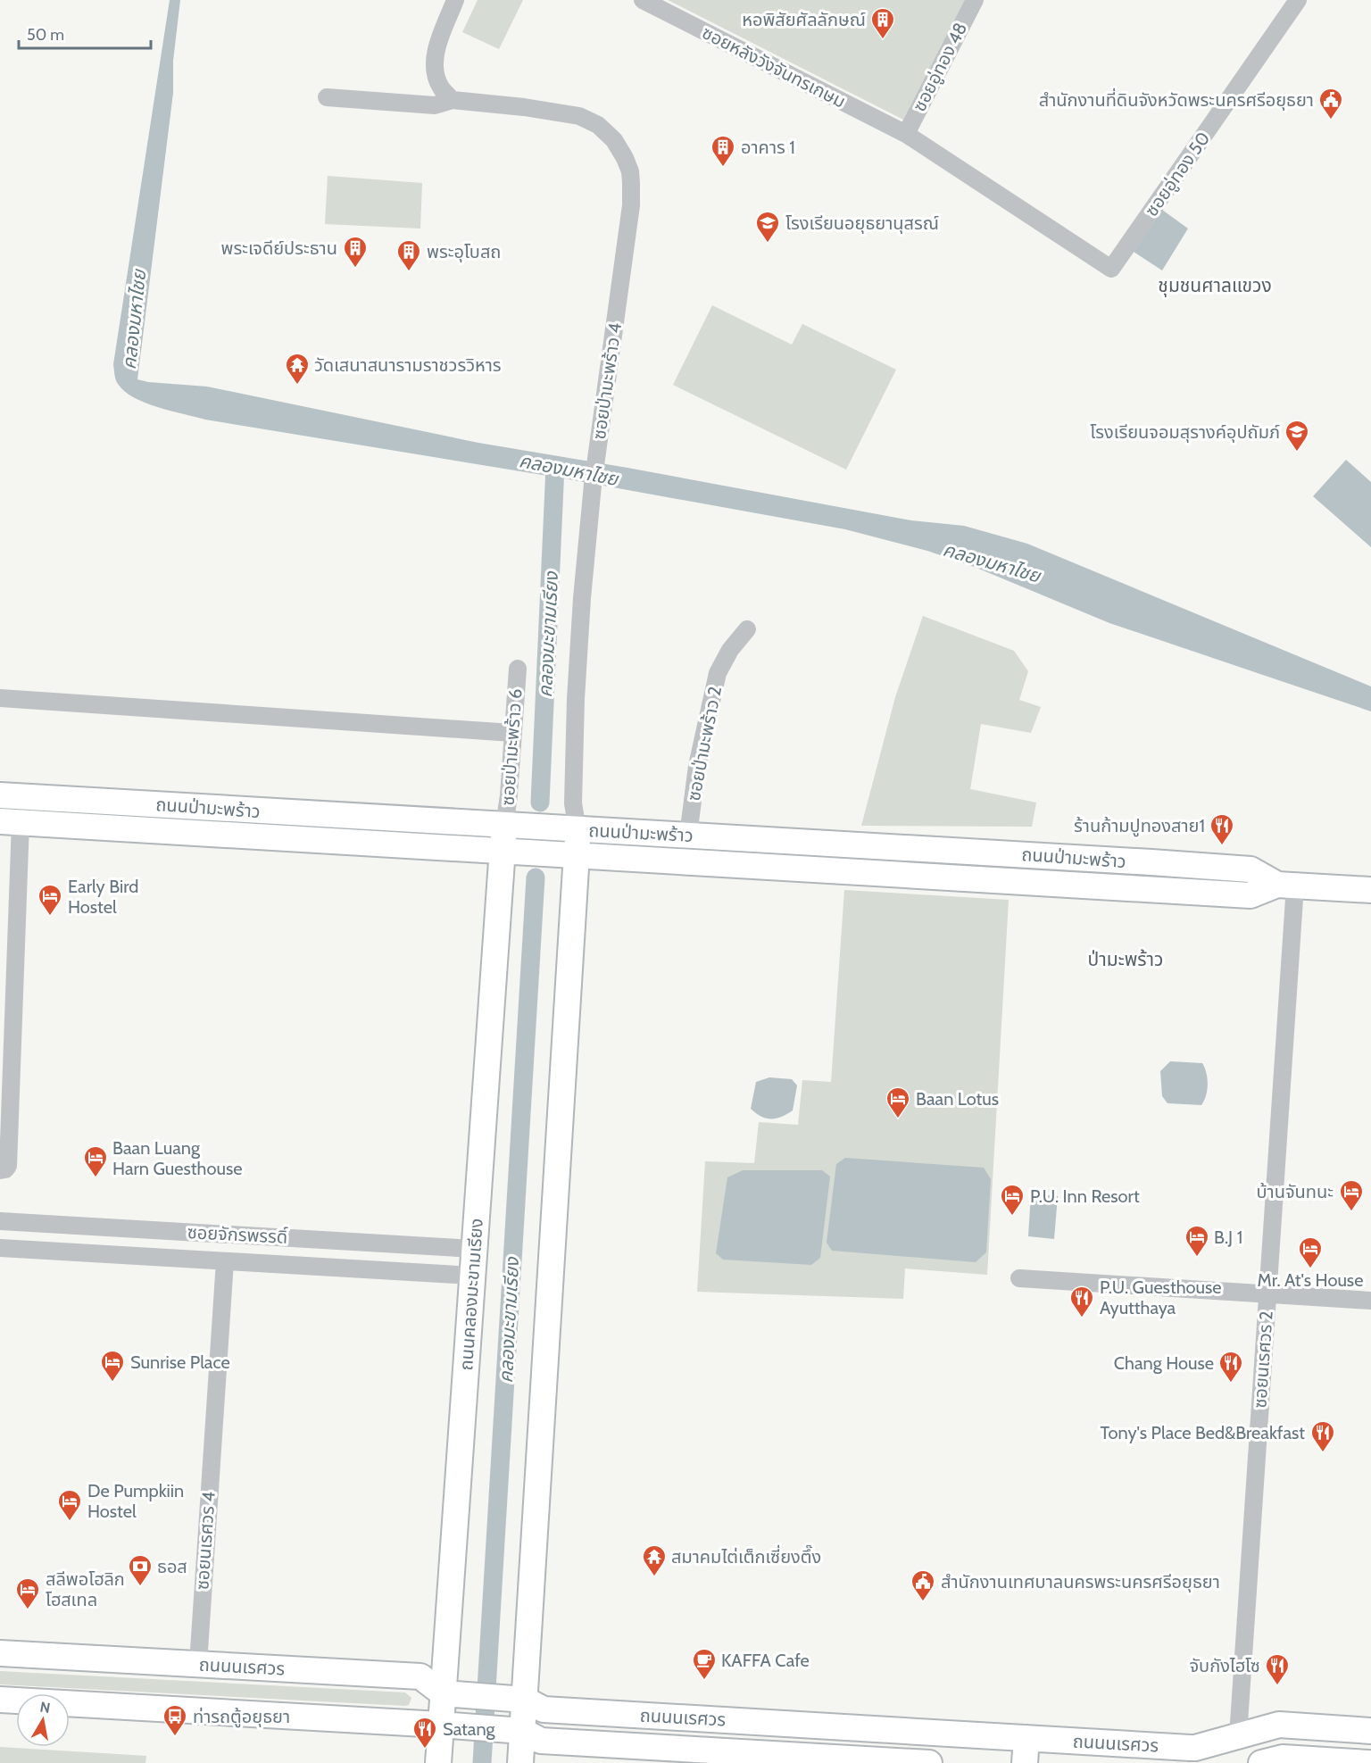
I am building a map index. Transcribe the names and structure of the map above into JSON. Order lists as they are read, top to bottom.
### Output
{
  "streets": {
    "street": [
      "ซอยหลังวังจันทรเกษม",
      "ซอยอู่ทอง 48",
      "ซอยอู่ทอง 50",
      "ซอยป่ามะพร้าว 4",
      "ซอยป่ามะพร้าว 2",
      "ซอยป่ามะพร้าว 6",
      "ถนนป่ามะพร้าว",
      "ซอยจักรพรรดิ์",
      "ถนนคลองมะขามเรียง",
      "ซอยนเรศวร 2",
      "ซอยนเรศวร 4",
      "ถนนนเรศวร"
    ]
  },
  "crossings": [
    ["ซอยหลังวังจันทรเกษม", "ซอยอู่ทอง 48"],
    ["ซอยหลังวังจันทรเกษม", "ซอยอู่ทอง 50"],
    ["ซอยป่ามะพร้าว 4", "ถนนป่ามะพร้าว"],
    ["ซอยป่ามะพร้าว 2", "ถนนป่ามะพร้าว"],
    ["ซอยป่ามะพร้าว 6", "ถนนป่ามะพร้าว"],
    ["ซอยป่ามะพร้าว 6", "ถนนคลองมะขามเรียง"],
    ["ถนนป่ามะพร้าว", "ถนนคลองมะขามเรียง"],
    ["ถนนป่ามะพร้าว", "ซอยนเรศวร 2"],
    ["ซอยจักรพรรดิ์", "ถนนคลองมะขามเรียง"],
    ["ซอยจักรพรรดิ์", "ซอยนเรศวร 4"],
    ["ถนนคลองมะขามเรียง", "ถนนนเรศวร"],
    ["ซอยนเรศวร 2", "ถนนนเรศวร"],
    ["ซอยนเรศวร 4", "ถนนนเรศวร"]
  ],
  "districts": ["ชุมชนศาลแขวง", "ป่ามะพร้าว"],
  "water": ["คลองมหาไชย", "คลองมะขามเรียง"],
  "places": {
    "building": [
      "หอพิสัยศัลลักษณ์",
      "อาคาร 1",
      "พระเจดีย์ประธาน",
      "พระอุโบสถ"
    ],
    "public building": ["สำนักงานที่ดินจังหวัดพระนครศรีอยุธยา", "สำนักงานเทศบาลนครพระนครศรีอยุธยา"],
    "school or university": ["โรงเรียนอยุธยานุสรณ์", "โรงเรียนจอมสุรางค์อุปถัมภ์"],
    "temple": ["วัดเสนาสนารามราชวรวิหาร", "สมาคมไต่เต็กเซี่ยงตึ๊ง"],
    "restaurant": [
      "ร้านก้ามปูทองสาย1",
      "P.U. Guesthouse Ayutthaya",
      "Chang House",
      "Tony's Place Bed&Breakfast",
      "จับกังไฮโซ",
      "Satang"
    ],
    "hotel": [
      "Early Bird Hostel",
      "Baan Lotus",
      "Baan Luang Harn Guesthouse",
      "บ้านจันทนะ",
      "P.U. Inn Resort",
      "B.J 1",
      "Mr. At's House",
      "Sunrise Place",
      "De Pumpkiin Hostel",
      "สลีพอโฮลิก โฮสเทล"
    ],
    "bank": ["ธอส"],
    "cafe": ["KAFFA Cafe"],
    "bus stop": ["ท่ารถตู้อยุธยา"]
  },
  "scale_bar": "50 m",
  "north": "top"
}
